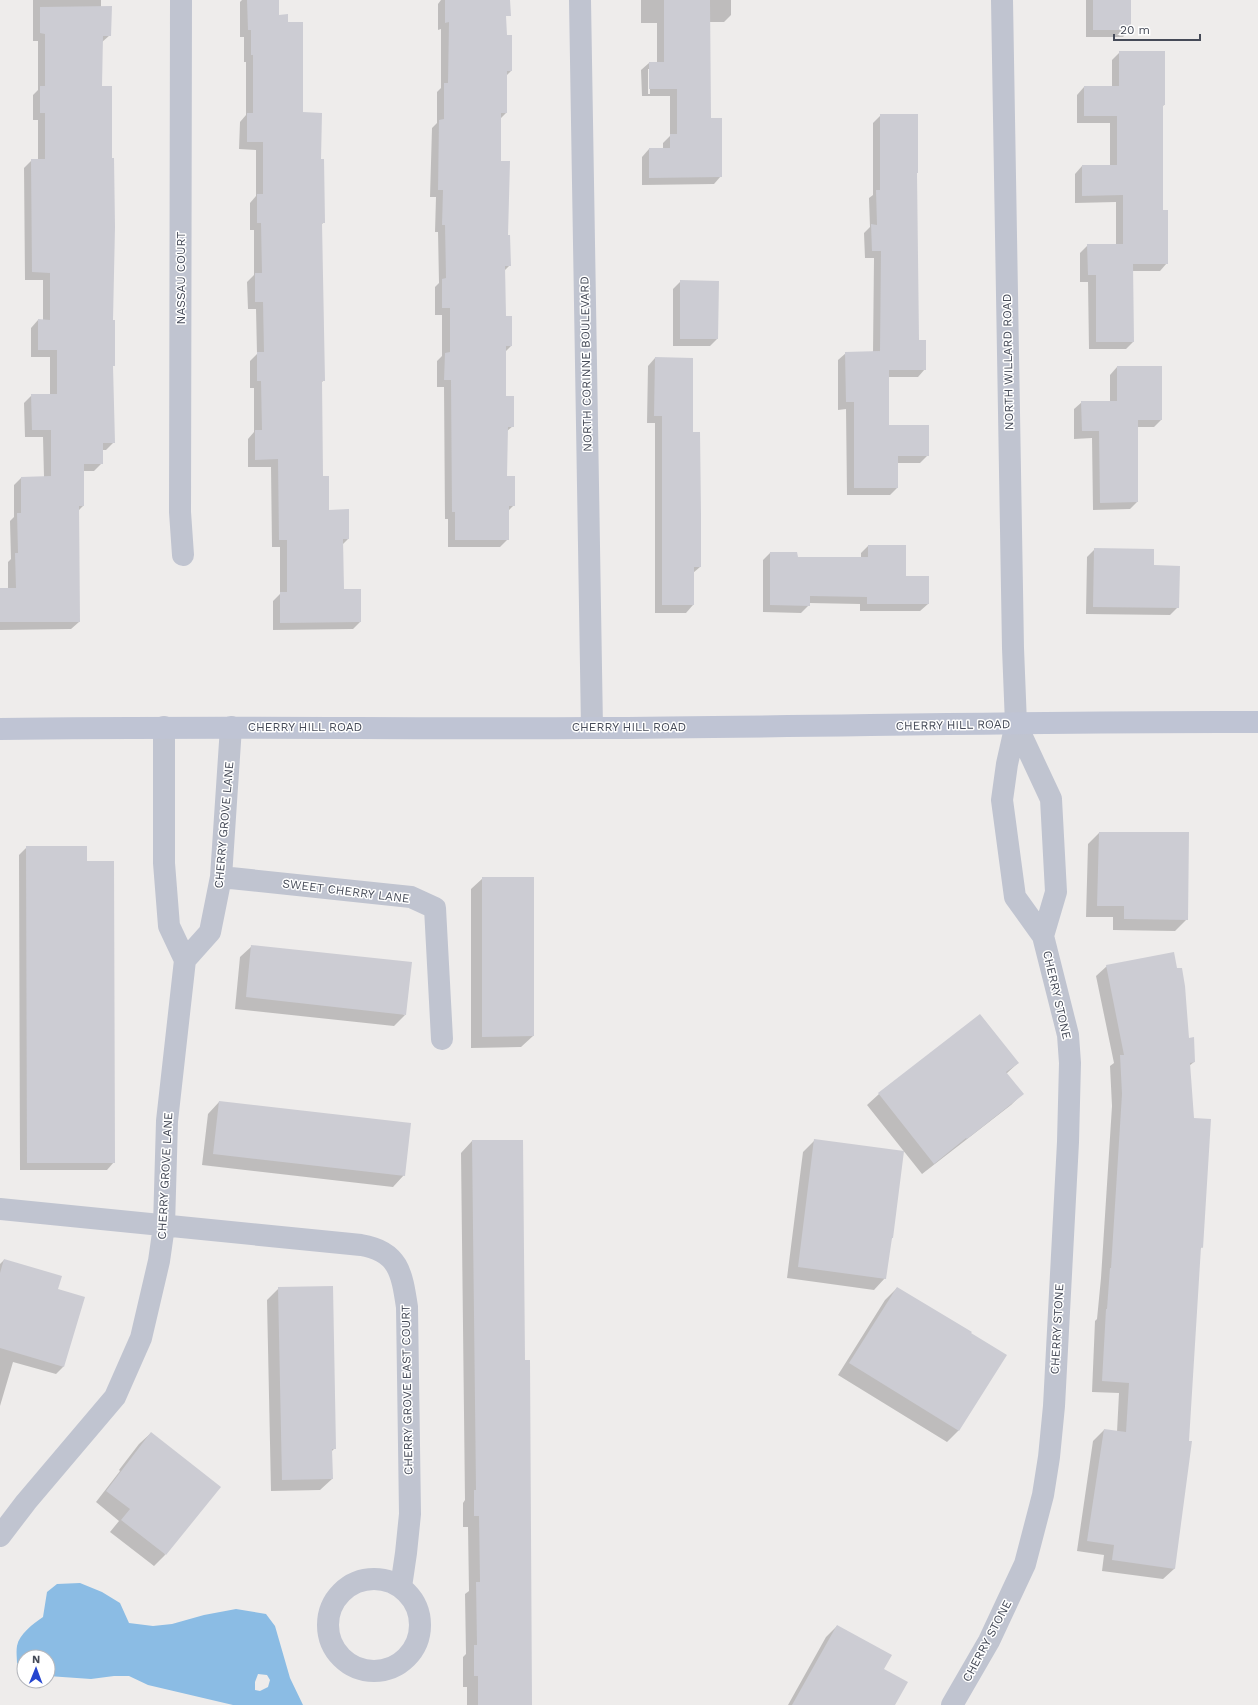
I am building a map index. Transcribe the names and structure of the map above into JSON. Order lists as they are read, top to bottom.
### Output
{
  "streets": {
    "main road": ["CHERRY HILL ROAD"],
    "street": [
      "NASSAU COURT",
      "NORTH WILLARD ROAD",
      "NORTH CORINNE BOULEVARD",
      "CHERRY GROVE LANE",
      "SWEET CHERRY LANE",
      "CHERRY STONE",
      "CHERRY GROVE EAST COURT"
    ]
  },
  "crossings": [
    ["NORTH WILLARD ROAD", "CHERRY HILL ROAD"],
    ["NORTH WILLARD ROAD", "CHERRY STONE"],
    ["NORTH CORINNE BOULEVARD", "CHERRY HILL ROAD"],
    ["CHERRY HILL ROAD", "CHERRY GROVE LANE"],
    ["CHERRY HILL ROAD", "CHERRY STONE"],
    ["CHERRY GROVE LANE", "SWEET CHERRY LANE"],
    ["CHERRY GROVE LANE", "CHERRY GROVE EAST COURT"]
  ],
  "scale_bar": "20 m",
  "north": "top"
}
